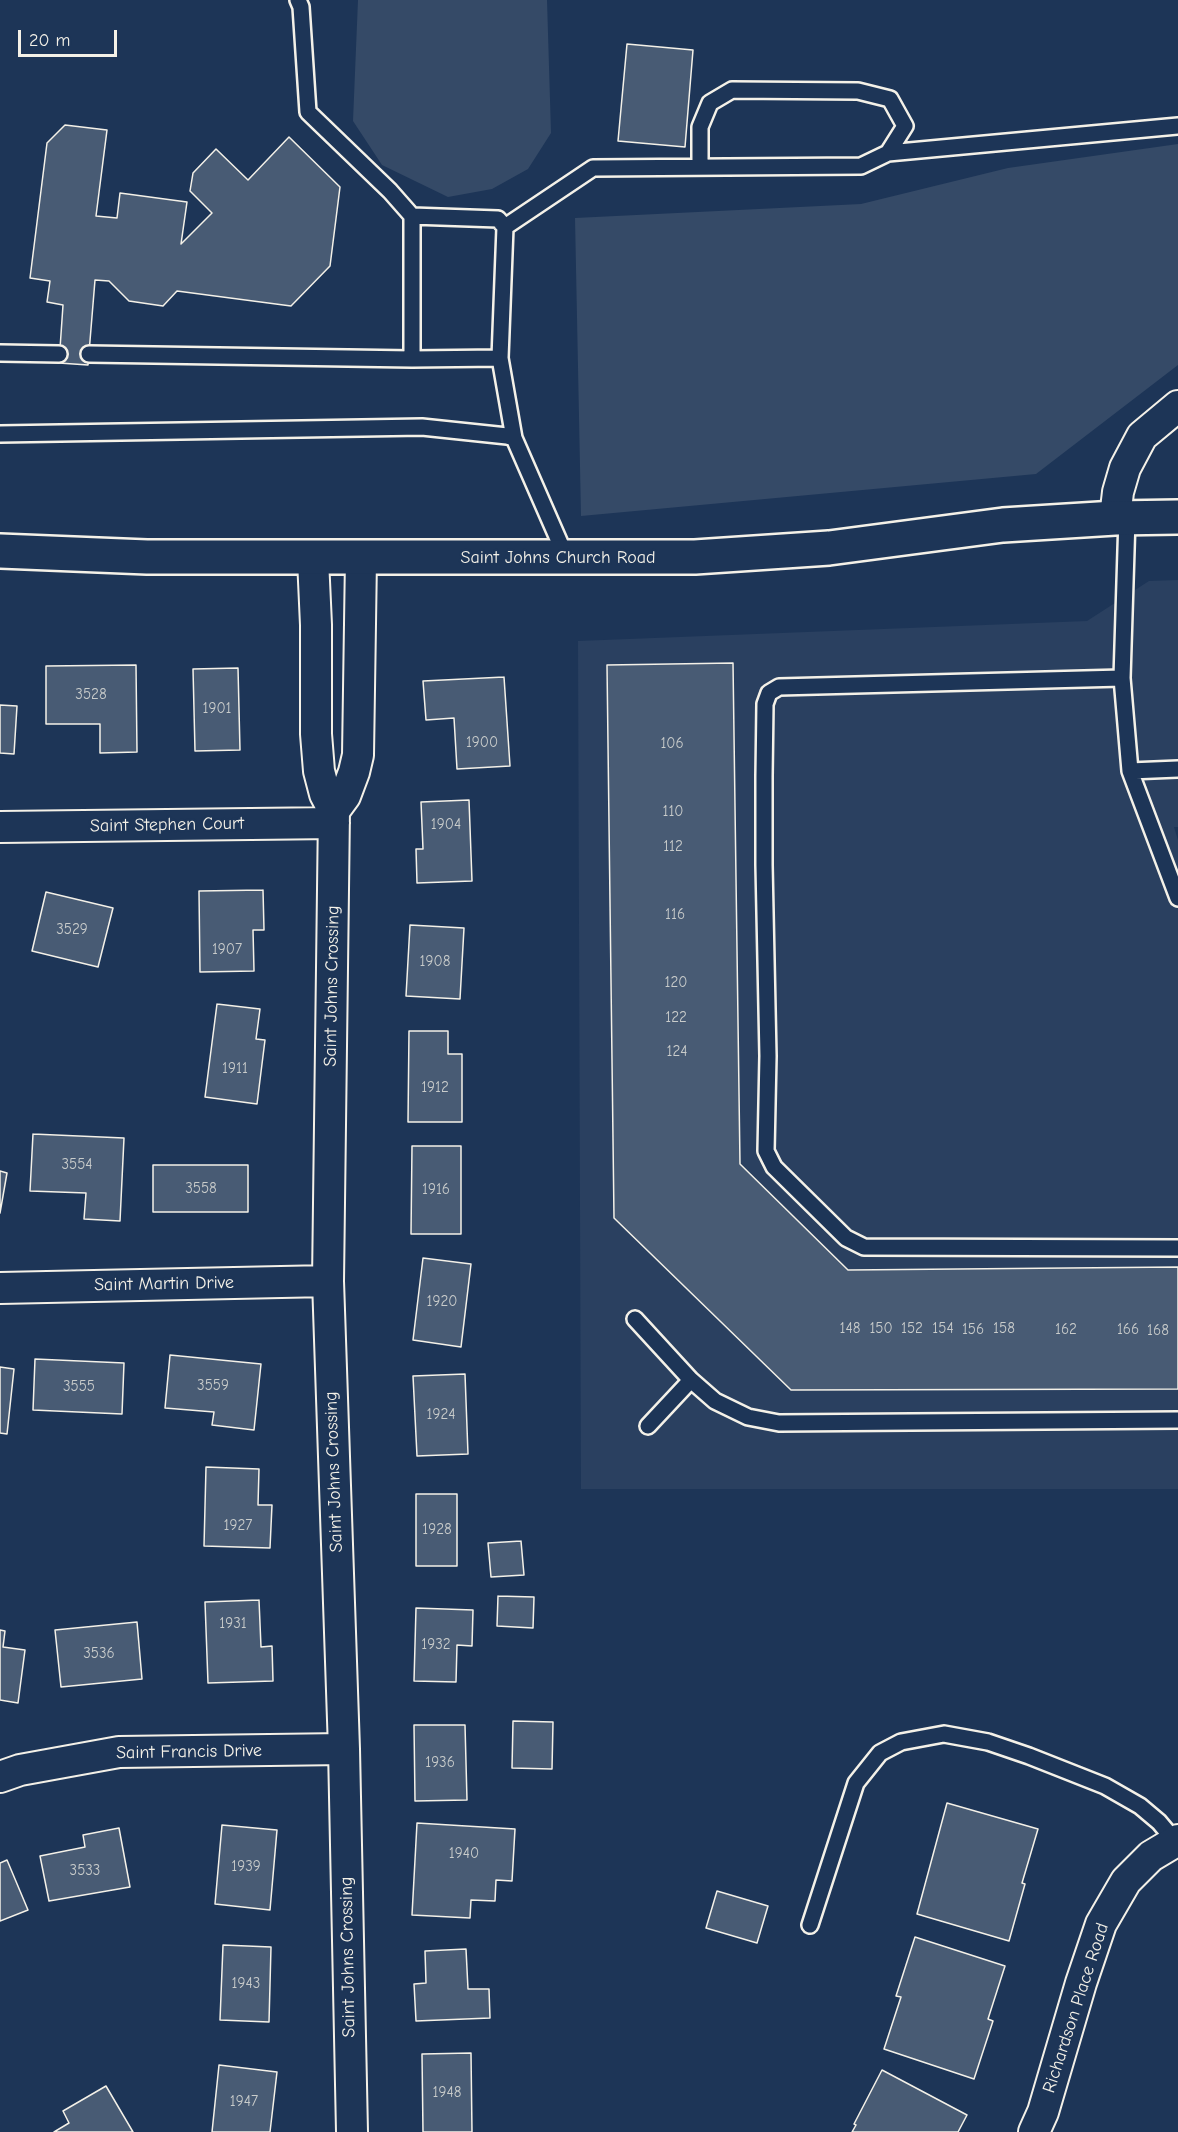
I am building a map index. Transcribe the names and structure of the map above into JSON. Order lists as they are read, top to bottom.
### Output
{
  "streets": {
    "street": [
      "Saint Johns Church Road",
      "Saint Stephen Court",
      "Saint Johns Crossing",
      "Saint Martin Drive",
      "Saint Francis Drive",
      "Richardson Place Road"
    ]
  },
  "crossings": [
    ["Saint Johns Church Road", "Saint Johns Crossing"],
    ["Saint Stephen Court", "Saint Johns Crossing"],
    ["Saint Johns Crossing", "Saint Martin Drive"],
    ["Saint Johns Crossing", "Saint Francis Drive"]
  ],
  "house_numbers": [
    "3528",
    "1901",
    "1900",
    "106",
    "110",
    "1904",
    "112",
    "116",
    "3529",
    "1907",
    "1908",
    "120",
    "122",
    "124",
    "1911",
    "1912",
    "3554",
    "3558",
    "1916",
    "1920",
    "148",
    "150",
    "152",
    "154",
    "158",
    "156",
    "162",
    "166",
    "168",
    "3559",
    "3555",
    "1924",
    "1927",
    "1928",
    "1931",
    "1932",
    "3536",
    "1936",
    "1940",
    "1939",
    "3533",
    "1943",
    "1948",
    "1947"
  ],
  "scale_bar": "20 m"
}
